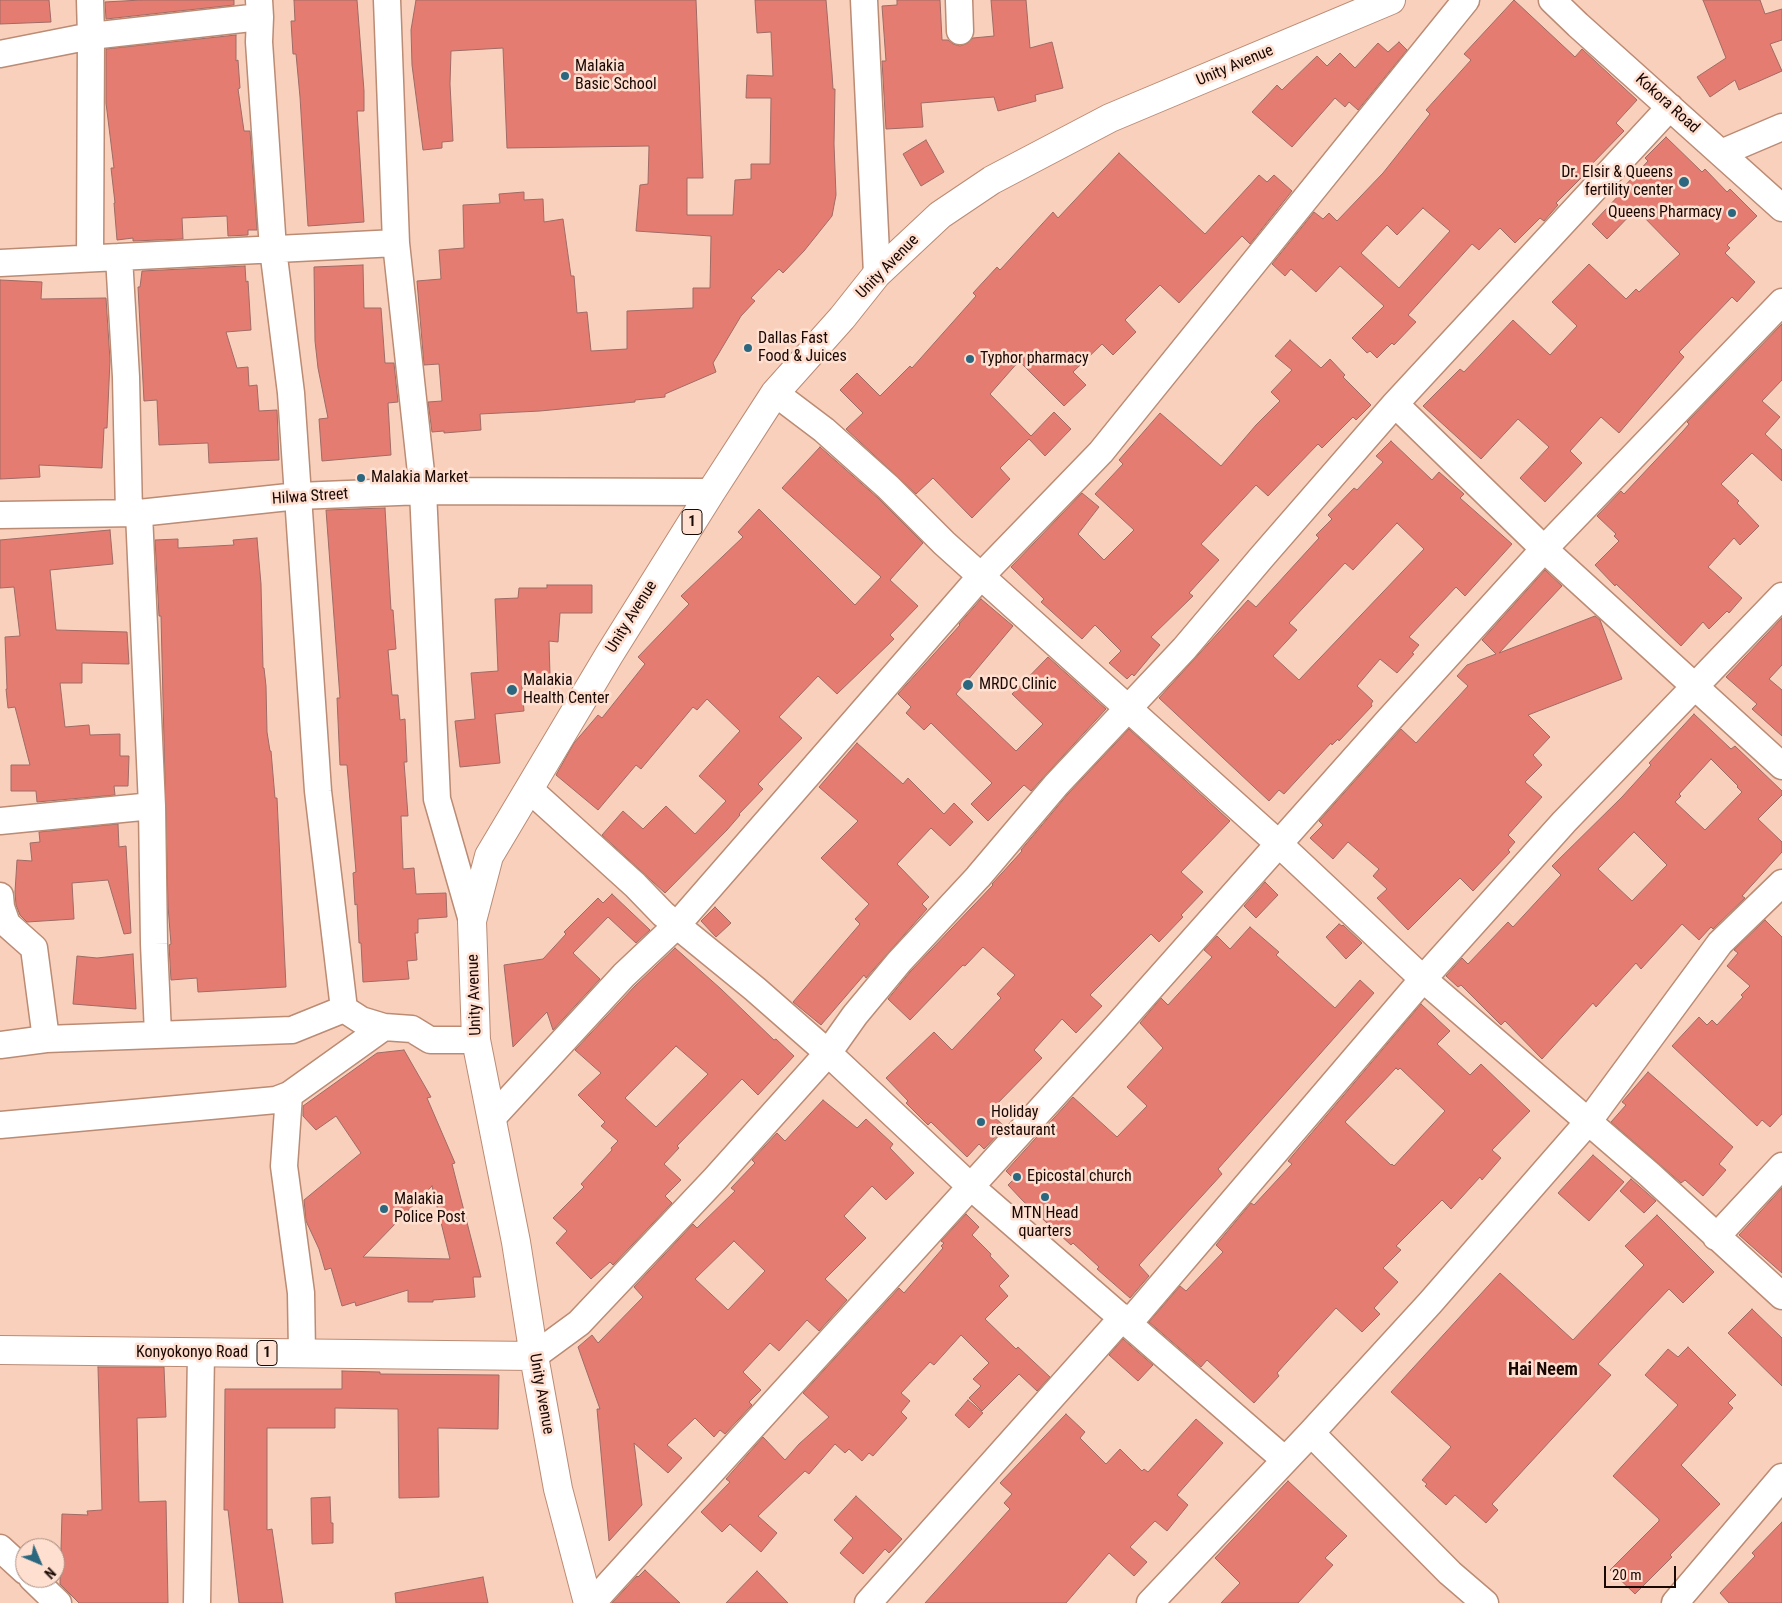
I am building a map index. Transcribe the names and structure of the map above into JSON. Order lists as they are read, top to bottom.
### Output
{
  "streets": {
    "main road": ["Unity Avenue", "1", "Konyokonyo Road"],
    "street": ["Kokora Road", "Hilwa Street"]
  },
  "crossings": [
    ["Unity Avenue", "Hilwa Street"],
    ["Unity Avenue", "Konyokonyo Road"]
  ],
  "districts": ["Hai Neem"],
  "places": [
    "Malakia Basic School",
    "Dr. Elsir & Queens fertility center",
    "Queens Pharmacy",
    "Dallas Fast Food & Juices",
    "Typhor pharmacy",
    "Malakia Market",
    "MRDC Clinic",
    "Malakia Health Center",
    "Holiday restaurant",
    "Epicostal church",
    "MTN Head quarters",
    "Malakia Police Post"
  ],
  "scale_bar": "20 m",
  "north": "bottom right"
}
